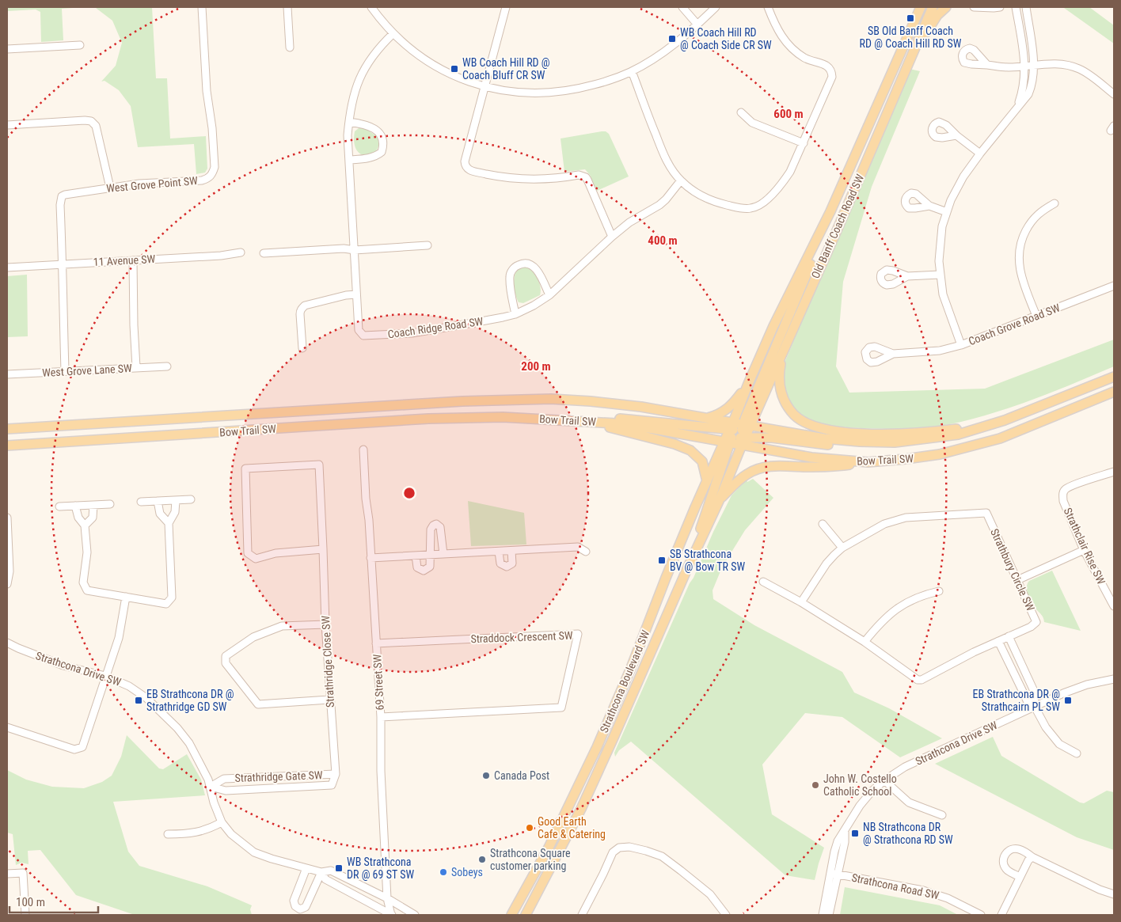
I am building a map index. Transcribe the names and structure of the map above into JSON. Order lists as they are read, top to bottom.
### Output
{
  "streets": {
    "main road": ["Old Banff Coach Road SW", "Bow Trail SW", "Strathcona Boulevard SW"],
    "street": [
      "West Grove Point SW",
      "11 Avenue SW",
      "Coach Grove Road SW",
      "Coach Ridge Road SW",
      "West Grove Lane SW",
      "Strathclair Rise SW",
      "Strathbury Circle SW",
      "Straddock Crescent SW",
      "Strathridge Close SW",
      "Strathcona Drive SW",
      "69 Street SW",
      "Strathridge Gate SW",
      "Strathcona Road SW"
    ]
  },
  "crossings": [
    ["West Grove Point SW", "11 Avenue SW"],
    ["Old Banff Coach Road SW", "Bow Trail SW"],
    ["Old Banff Coach Road SW", "Strathcona Boulevard SW"],
    ["Bow Trail SW", "Strathcona Boulevard SW"],
    ["Straddock Crescent SW", "69 Street SW"],
    ["Strathridge Close SW", "Strathridge Gate SW"],
    ["Strathcona Drive SW", "69 Street SW"],
    ["Strathcona Drive SW", "Strathridge Gate SW"],
    ["Strathcona Drive SW", "Strathcona Road SW"]
  ],
  "places": {
    "transit": [
      "SB Old Banff Coach RD @ Coach Hill RD SW",
      "WB Coach Hill RD @ Coach Side CR SW",
      "WB Coach Hill RD @ Coach Bluff CR SW",
      "SB Strathcona BV @ Bow TR SW",
      "EB Strathcona DR @ Strathridge GD SW",
      "EB Strathcona DR @ Strathcairn PL SW",
      "NB Strathcona DR @ Strathcona RD SW",
      "WB Strathcona DR @ 69 ST SW"
    ],
    "other": [
      "Canada Post",
      "John W. Costello Catholic School",
      "Good Earth Cafe & Catering",
      "Strathcona Square customer parking",
      "Sobeys"
    ]
  },
  "scale_bar": "100 m",
  "rings": ["600 m", "400 m", "200 m"]
}
